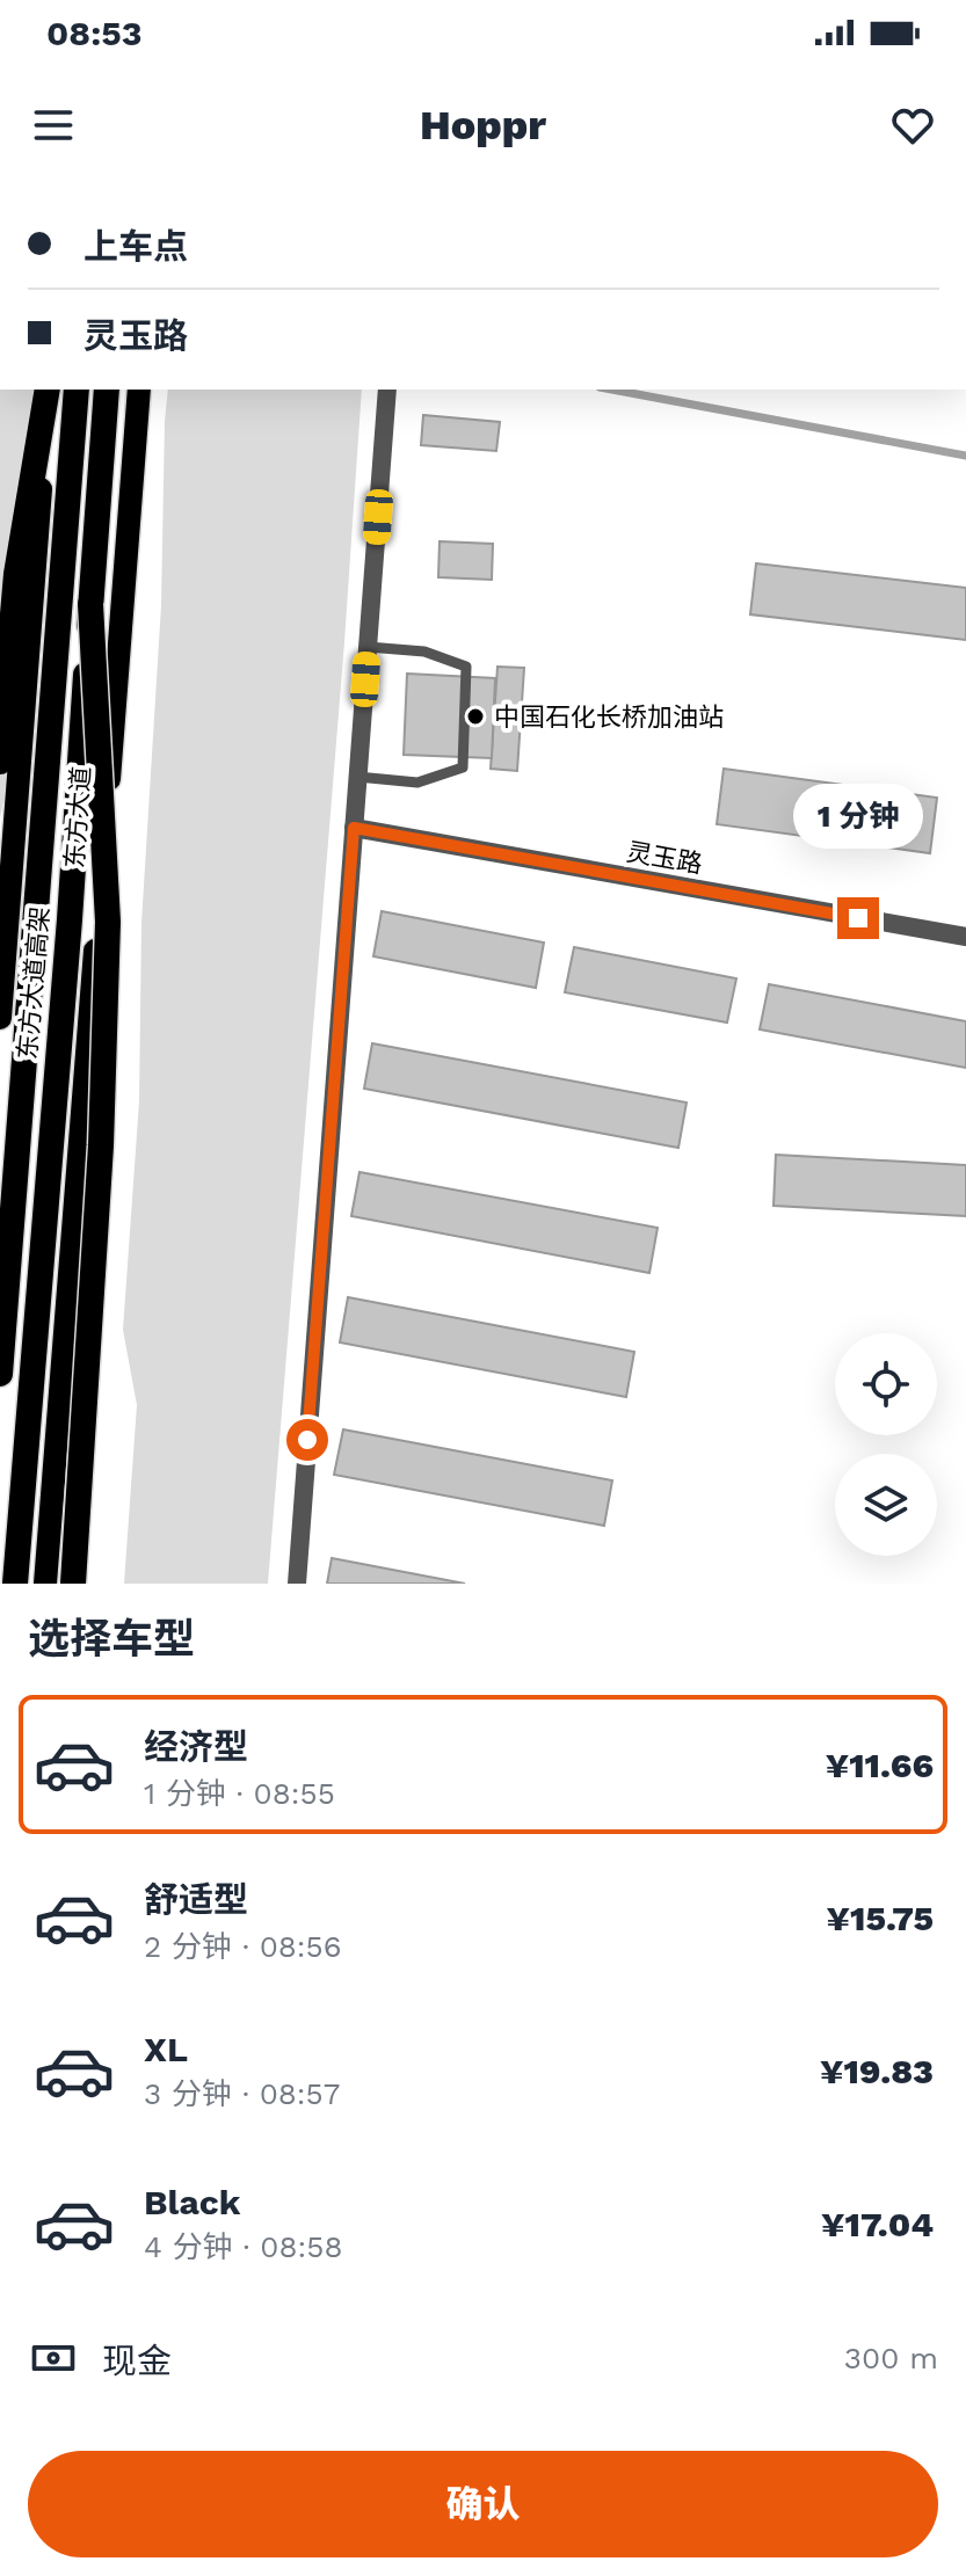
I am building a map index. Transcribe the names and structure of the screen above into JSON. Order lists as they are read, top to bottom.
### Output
{
  "streets": {
    "highway": ["东方大道高架"],
    "main road": ["东方大道"],
    "street": ["灵玉路"]
  },
  "places": ["中国石化长桥加油站"],
  "page": {
    "status": "08:53",
    "header": "Hoppr",
    "banner": ["上车点", "灵玉路"],
    "bubble": "1 分钟",
    "heading": "选择车型",
    "list": [
      {
        "name": "经济型",
        "note": "1 分钟 · 08:55",
        "value": "¥11.66"
      },
      {
        "name": "舒适型",
        "note": "2 分钟 · 08:56",
        "value": "¥15.75"
      },
      {
        "name": "XL",
        "note": "3 分钟 · 08:57",
        "value": "¥19.83"
      },
      {
        "name": "Black",
        "note": "4 分钟 · 08:58",
        "value": "¥17.04"
      }
    ],
    "pay": ["现金", "300 m"],
    "buttons": "确认"
  }
}
